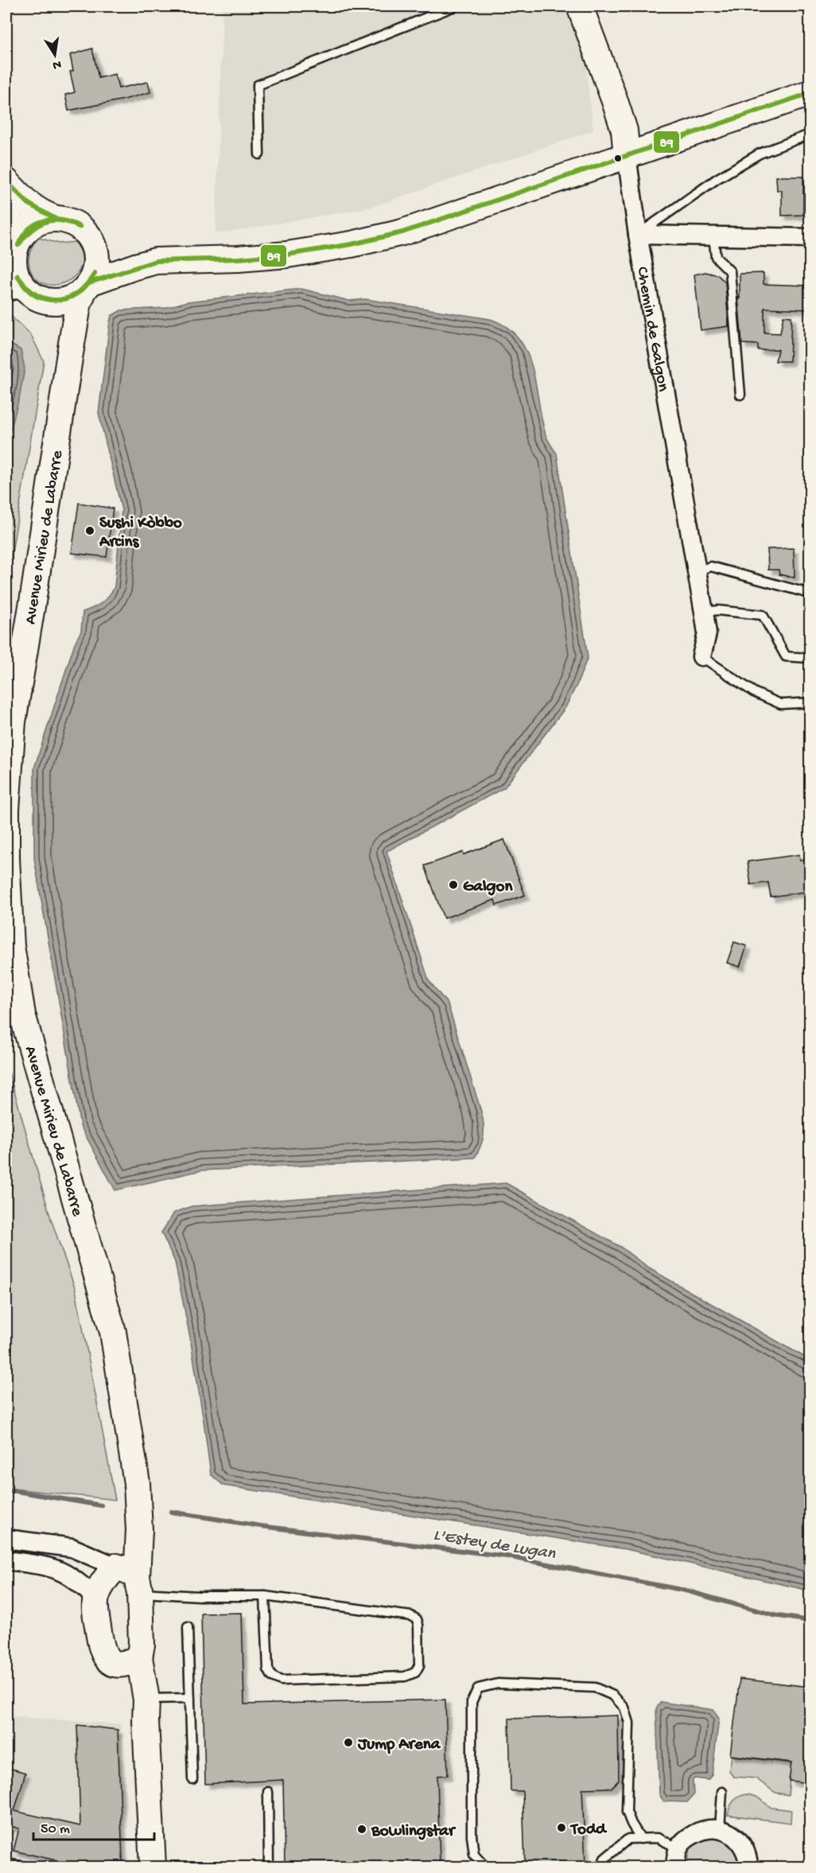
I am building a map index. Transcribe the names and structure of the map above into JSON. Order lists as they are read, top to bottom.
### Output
{
  "streets": {
    "main road": ["Chemin de Galgon", "Avenue Mirieu de Labarre"]
  },
  "water": ["L'Estey de Lugan"],
  "places": [
    "Sushi Kòbbo Arcins",
    "Galgon",
    "Jump Arena",
    "Todd",
    "Bowlingstar"
  ],
  "lines": ["transit line 89"],
  "scale_bar": "50 m",
  "north": "bottom"
}
